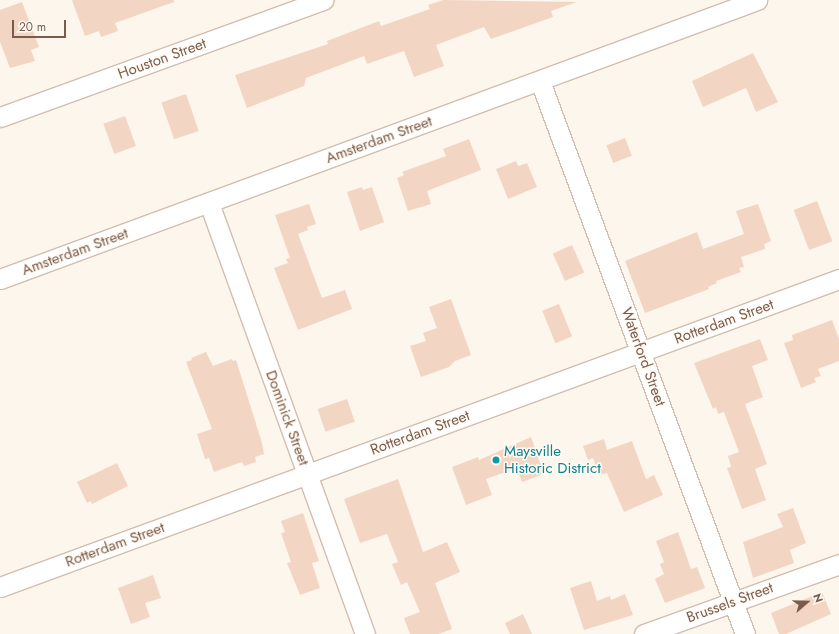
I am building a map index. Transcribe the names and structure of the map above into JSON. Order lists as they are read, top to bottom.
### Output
{
  "streets": {
    "street": [
      "Houston Street",
      "Amsterdam Street",
      "Rotterdam Street",
      "Waterford Street",
      "Dominick Street",
      "Brussels Street"
    ]
  },
  "crossings": [
    ["Amsterdam Street", "Waterford Street"],
    ["Amsterdam Street", "Dominick Street"],
    ["Rotterdam Street", "Waterford Street"],
    ["Rotterdam Street", "Dominick Street"],
    ["Waterford Street", "Brussels Street"]
  ],
  "places": ["Maysville Historic District"],
  "scale_bar": "20 m",
  "north": "right"
}
